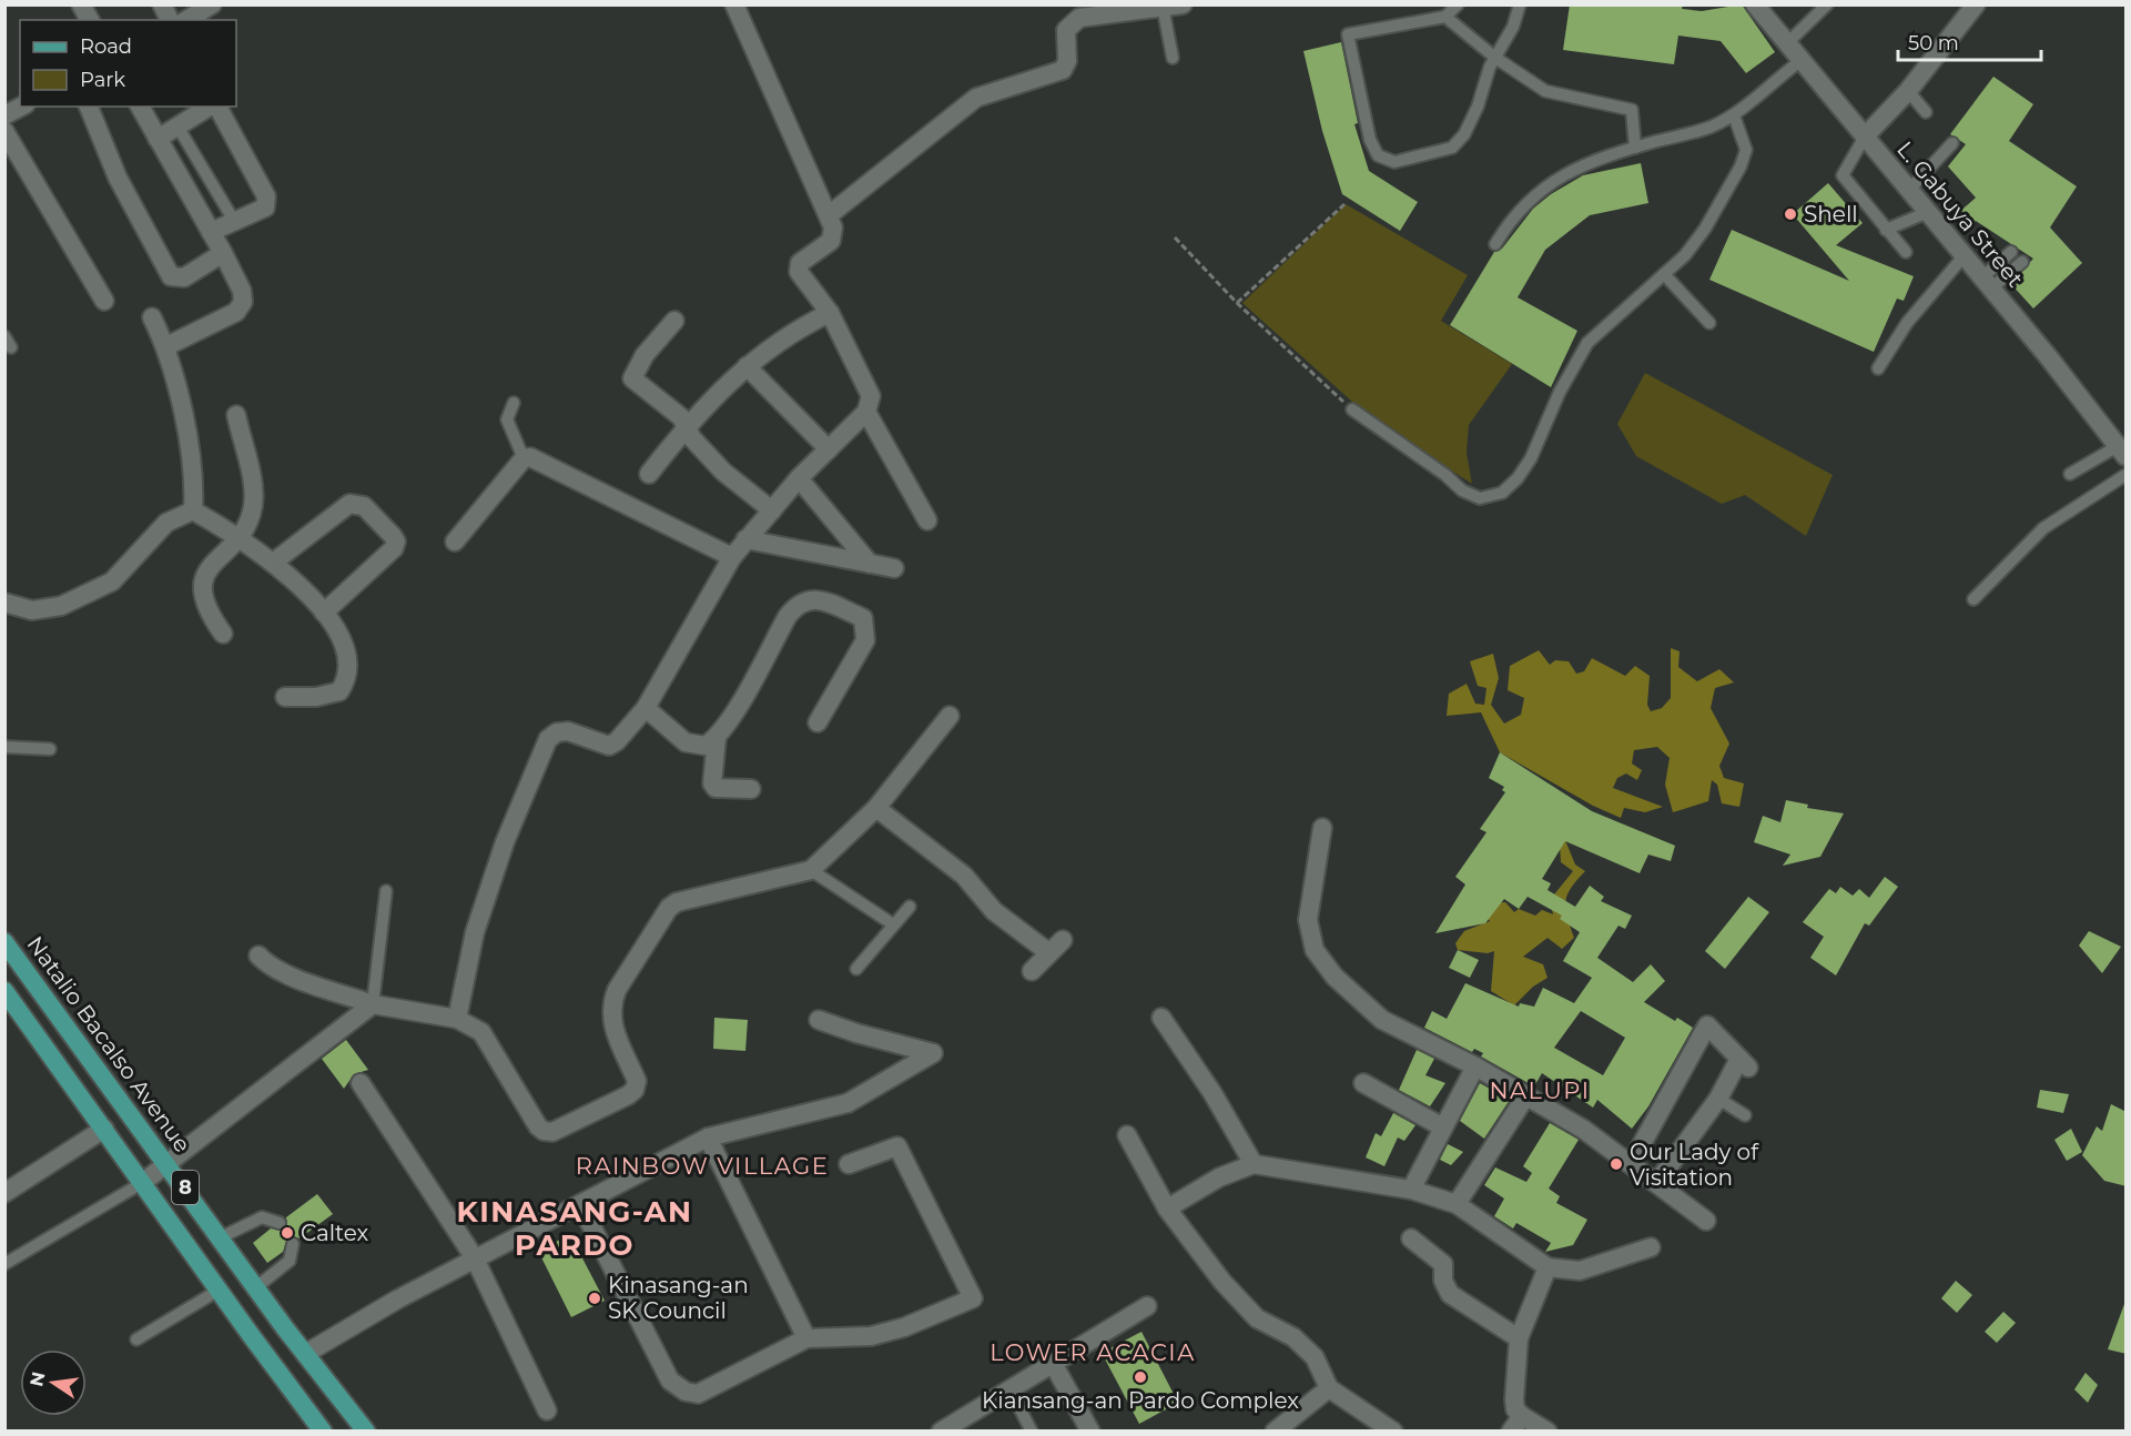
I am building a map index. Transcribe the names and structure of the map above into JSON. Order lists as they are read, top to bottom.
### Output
{
  "streets": {
    "main road": ["Natalio Bacalso Avenue", "8"],
    "street": ["L. Gabuya Street"]
  },
  "districts": [
    "NALUPI",
    "RAINBOW VILLAGE",
    "KINASANG-AN PARDO",
    "LOWER ACACIA"
  ],
  "places": [
    "Shell",
    "Our Lady of Visitation",
    "Caltex",
    "Kinasang-an SK Council",
    "Kiansang-an Pardo Complex"
  ],
  "legend": ["Road", "Park"],
  "scale_bar": "50 m",
  "north": "left"
}
